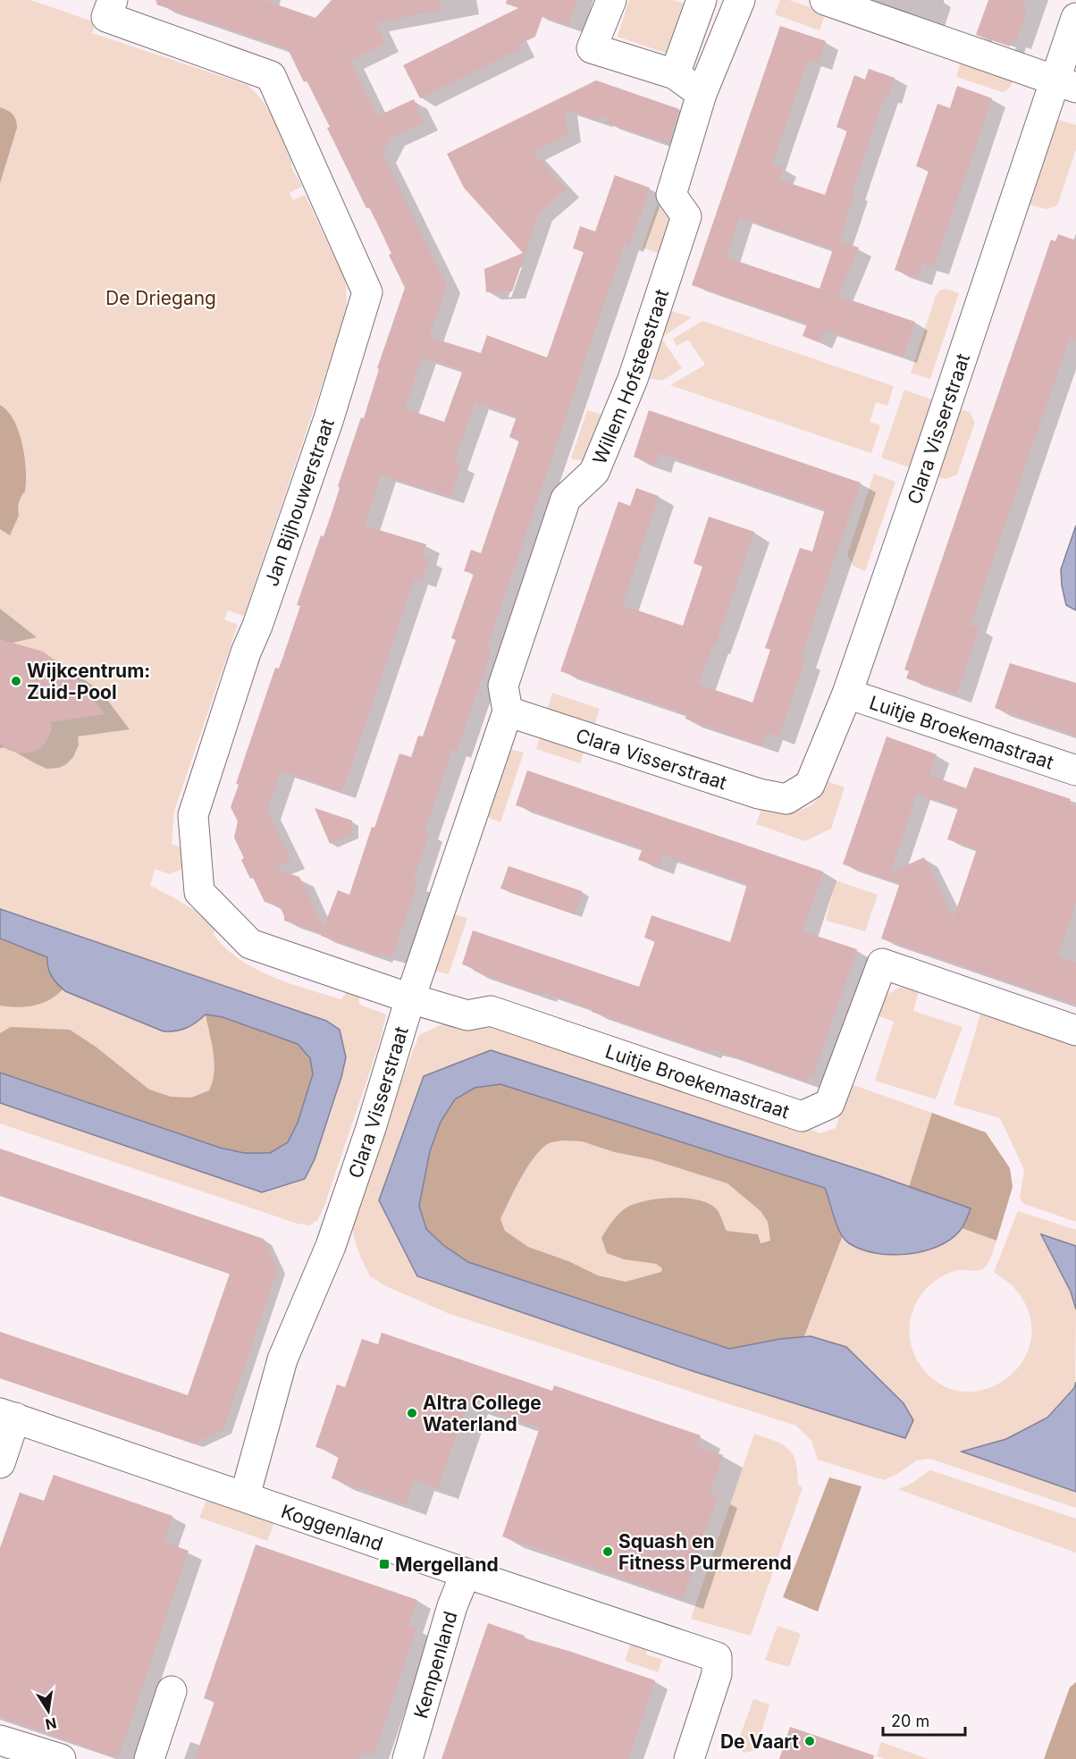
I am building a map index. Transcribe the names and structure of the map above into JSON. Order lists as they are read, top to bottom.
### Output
{
  "streets": {
    "street": [
      "Willem Hofsteestraat",
      "Clara Visserstraat",
      "Jan Bijhouwerstraat",
      "Luitje Broekemastraat",
      "Koggenland",
      "Kempenland"
    ]
  },
  "crossings": [
    ["Willem Hofsteestraat", "Clara Visserstraat"],
    ["Clara Visserstraat", "Jan Bijhouwerstraat"],
    ["Clara Visserstraat", "Luitje Broekemastraat"],
    ["Clara Visserstraat", "Koggenland"],
    ["Jan Bijhouwerstraat", "Luitje Broekemastraat"],
    ["Koggenland", "Kempenland"]
  ],
  "parks": ["De Driegang"],
  "places": {
    "other": [
      "Wijkcentrum: Zuid-Pool",
      "Altra College Waterland",
      "Squash en Fitness Purmerend",
      "De Vaart"
    ],
    "transit": ["Mergelland"]
  },
  "scale_bar": "20 m",
  "north": "bottom"
}
